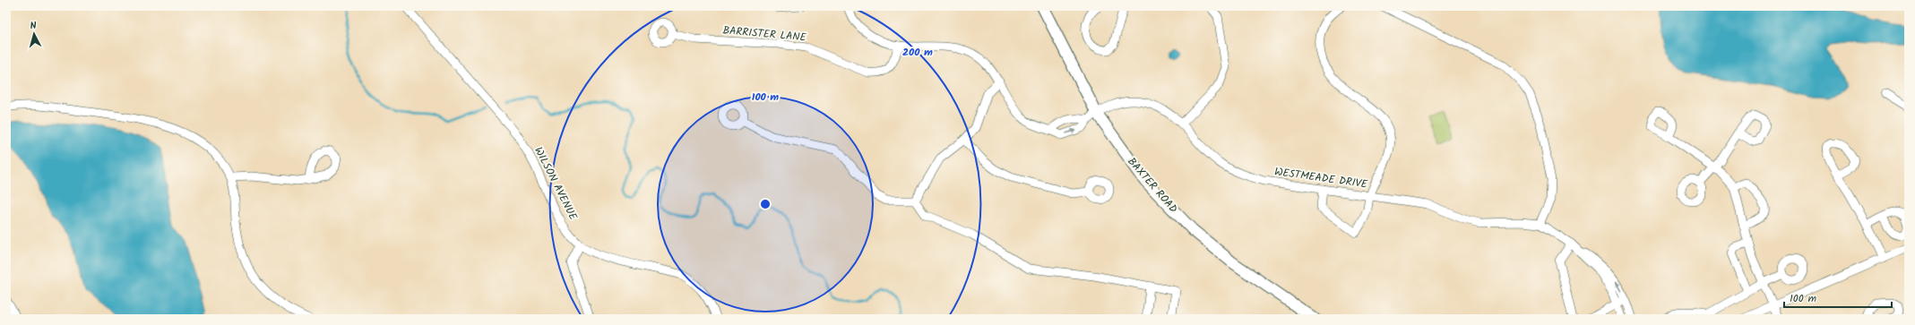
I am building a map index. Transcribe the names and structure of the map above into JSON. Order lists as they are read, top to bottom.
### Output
{
  "streets": {
    "main road": ["BAXTER ROAD"],
    "street": ["BARRISTER LANE", "WESTMEADE DRIVE", "WILSON AVENUE"]
  },
  "crossings": [
    ["BARRISTER LANE", "WESTMEADE DRIVE"],
    ["WESTMEADE DRIVE", "BAXTER ROAD"]
  ],
  "scale_bar": "100 m",
  "north": "top",
  "rings": ["200 m", "100 m"]
}
